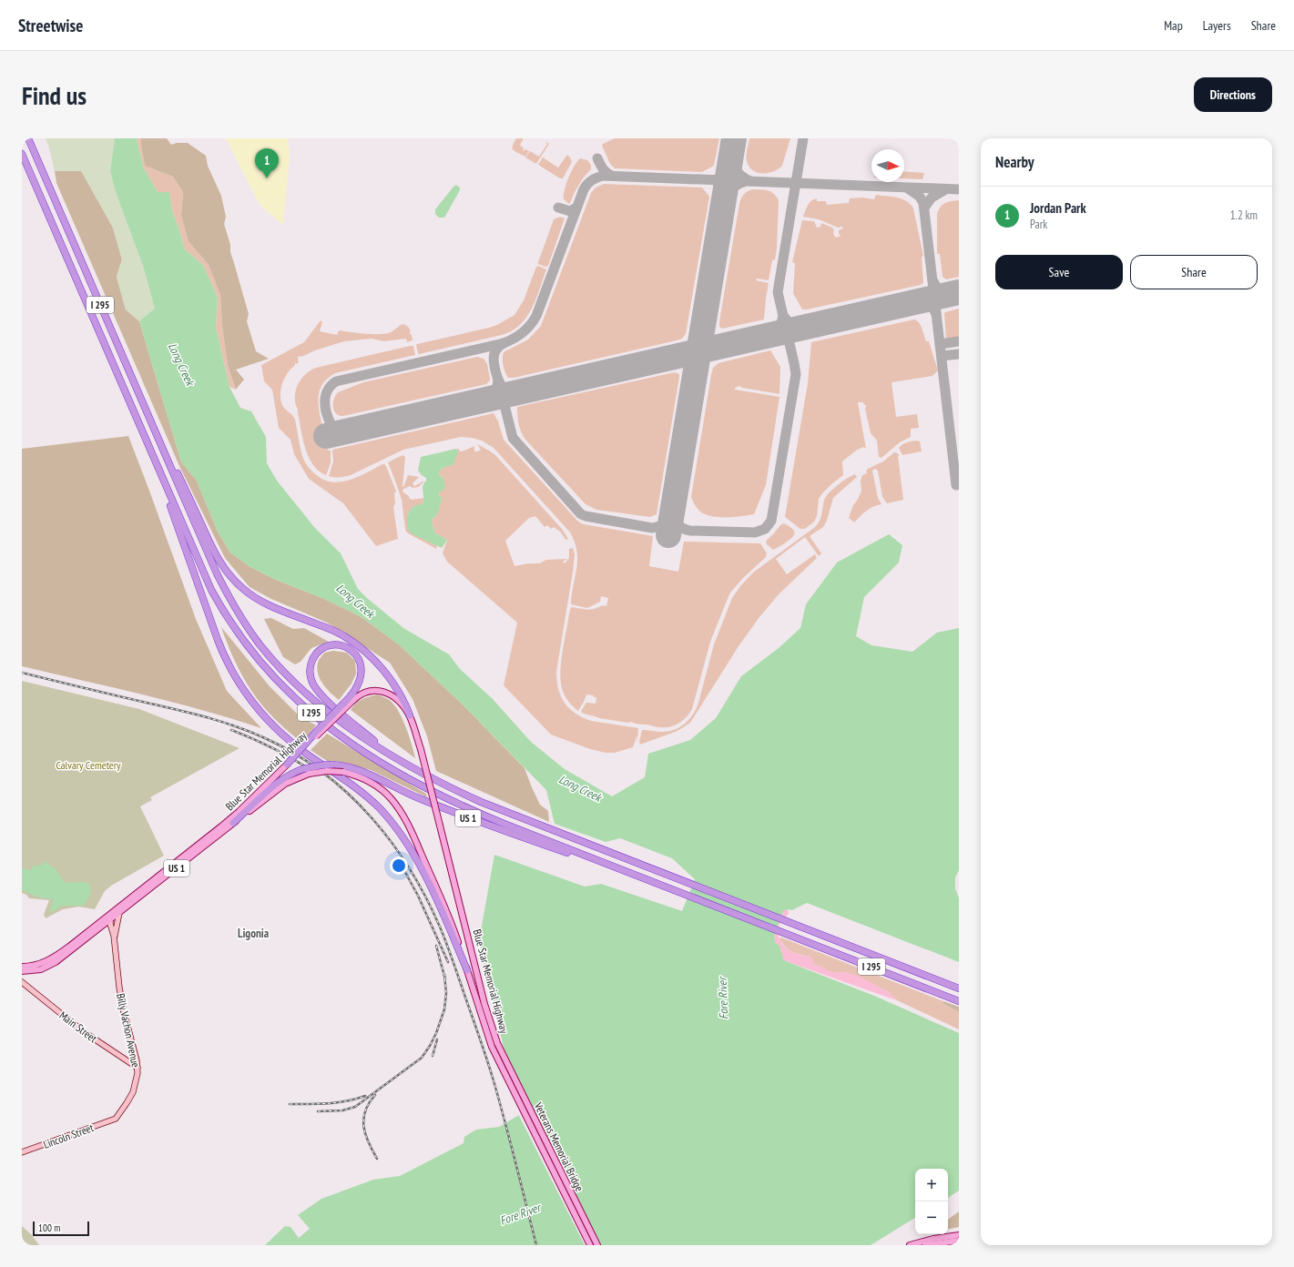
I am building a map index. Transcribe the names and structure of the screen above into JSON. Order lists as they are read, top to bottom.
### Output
{
  "streets": {
    "highway": ["I 295", "US 1"],
    "main road": [
      "Blue Star Memorial Highway",
      "Main Street",
      "Billy Vachon Avenue",
      "Lincoln Street",
      "Veterans Memorial Bridge"
    ]
  },
  "crossings": [
    ["I 295", "US 1"],
    ["Blue Star Memorial Highway", "US 1"],
    ["Blue Star Memorial Highway", "Billy Vachon Avenue"],
    ["Blue Star Memorial Highway", "Veterans Memorial Bridge"],
    ["Main Street", "Billy Vachon Avenue"],
    ["Billy Vachon Avenue", "Lincoln Street"]
  ],
  "districts": ["Ligonia"],
  "water": ["Long Creek", "Fore River"],
  "parks": ["Calvary Cemetery"],
  "scale_bar": "100 m",
  "north": "right",
  "page": {
    "header": "Streetwise",
    "nav": ["Map", "Layers", "Share"],
    "buttons": [
      "Directions",
      ["Save", "Share"]
    ],
    "title": "Find us",
    "heading": "Nearby",
    "pins": "1",
    "list": [
      {
        "mark": "1",
        "name": "Jordan Park",
        "note": "Park",
        "value": "1.2 km"
      }
    ],
    "map_buttons": ["+", "−"],
    "scale": "100 m"
  }
}
